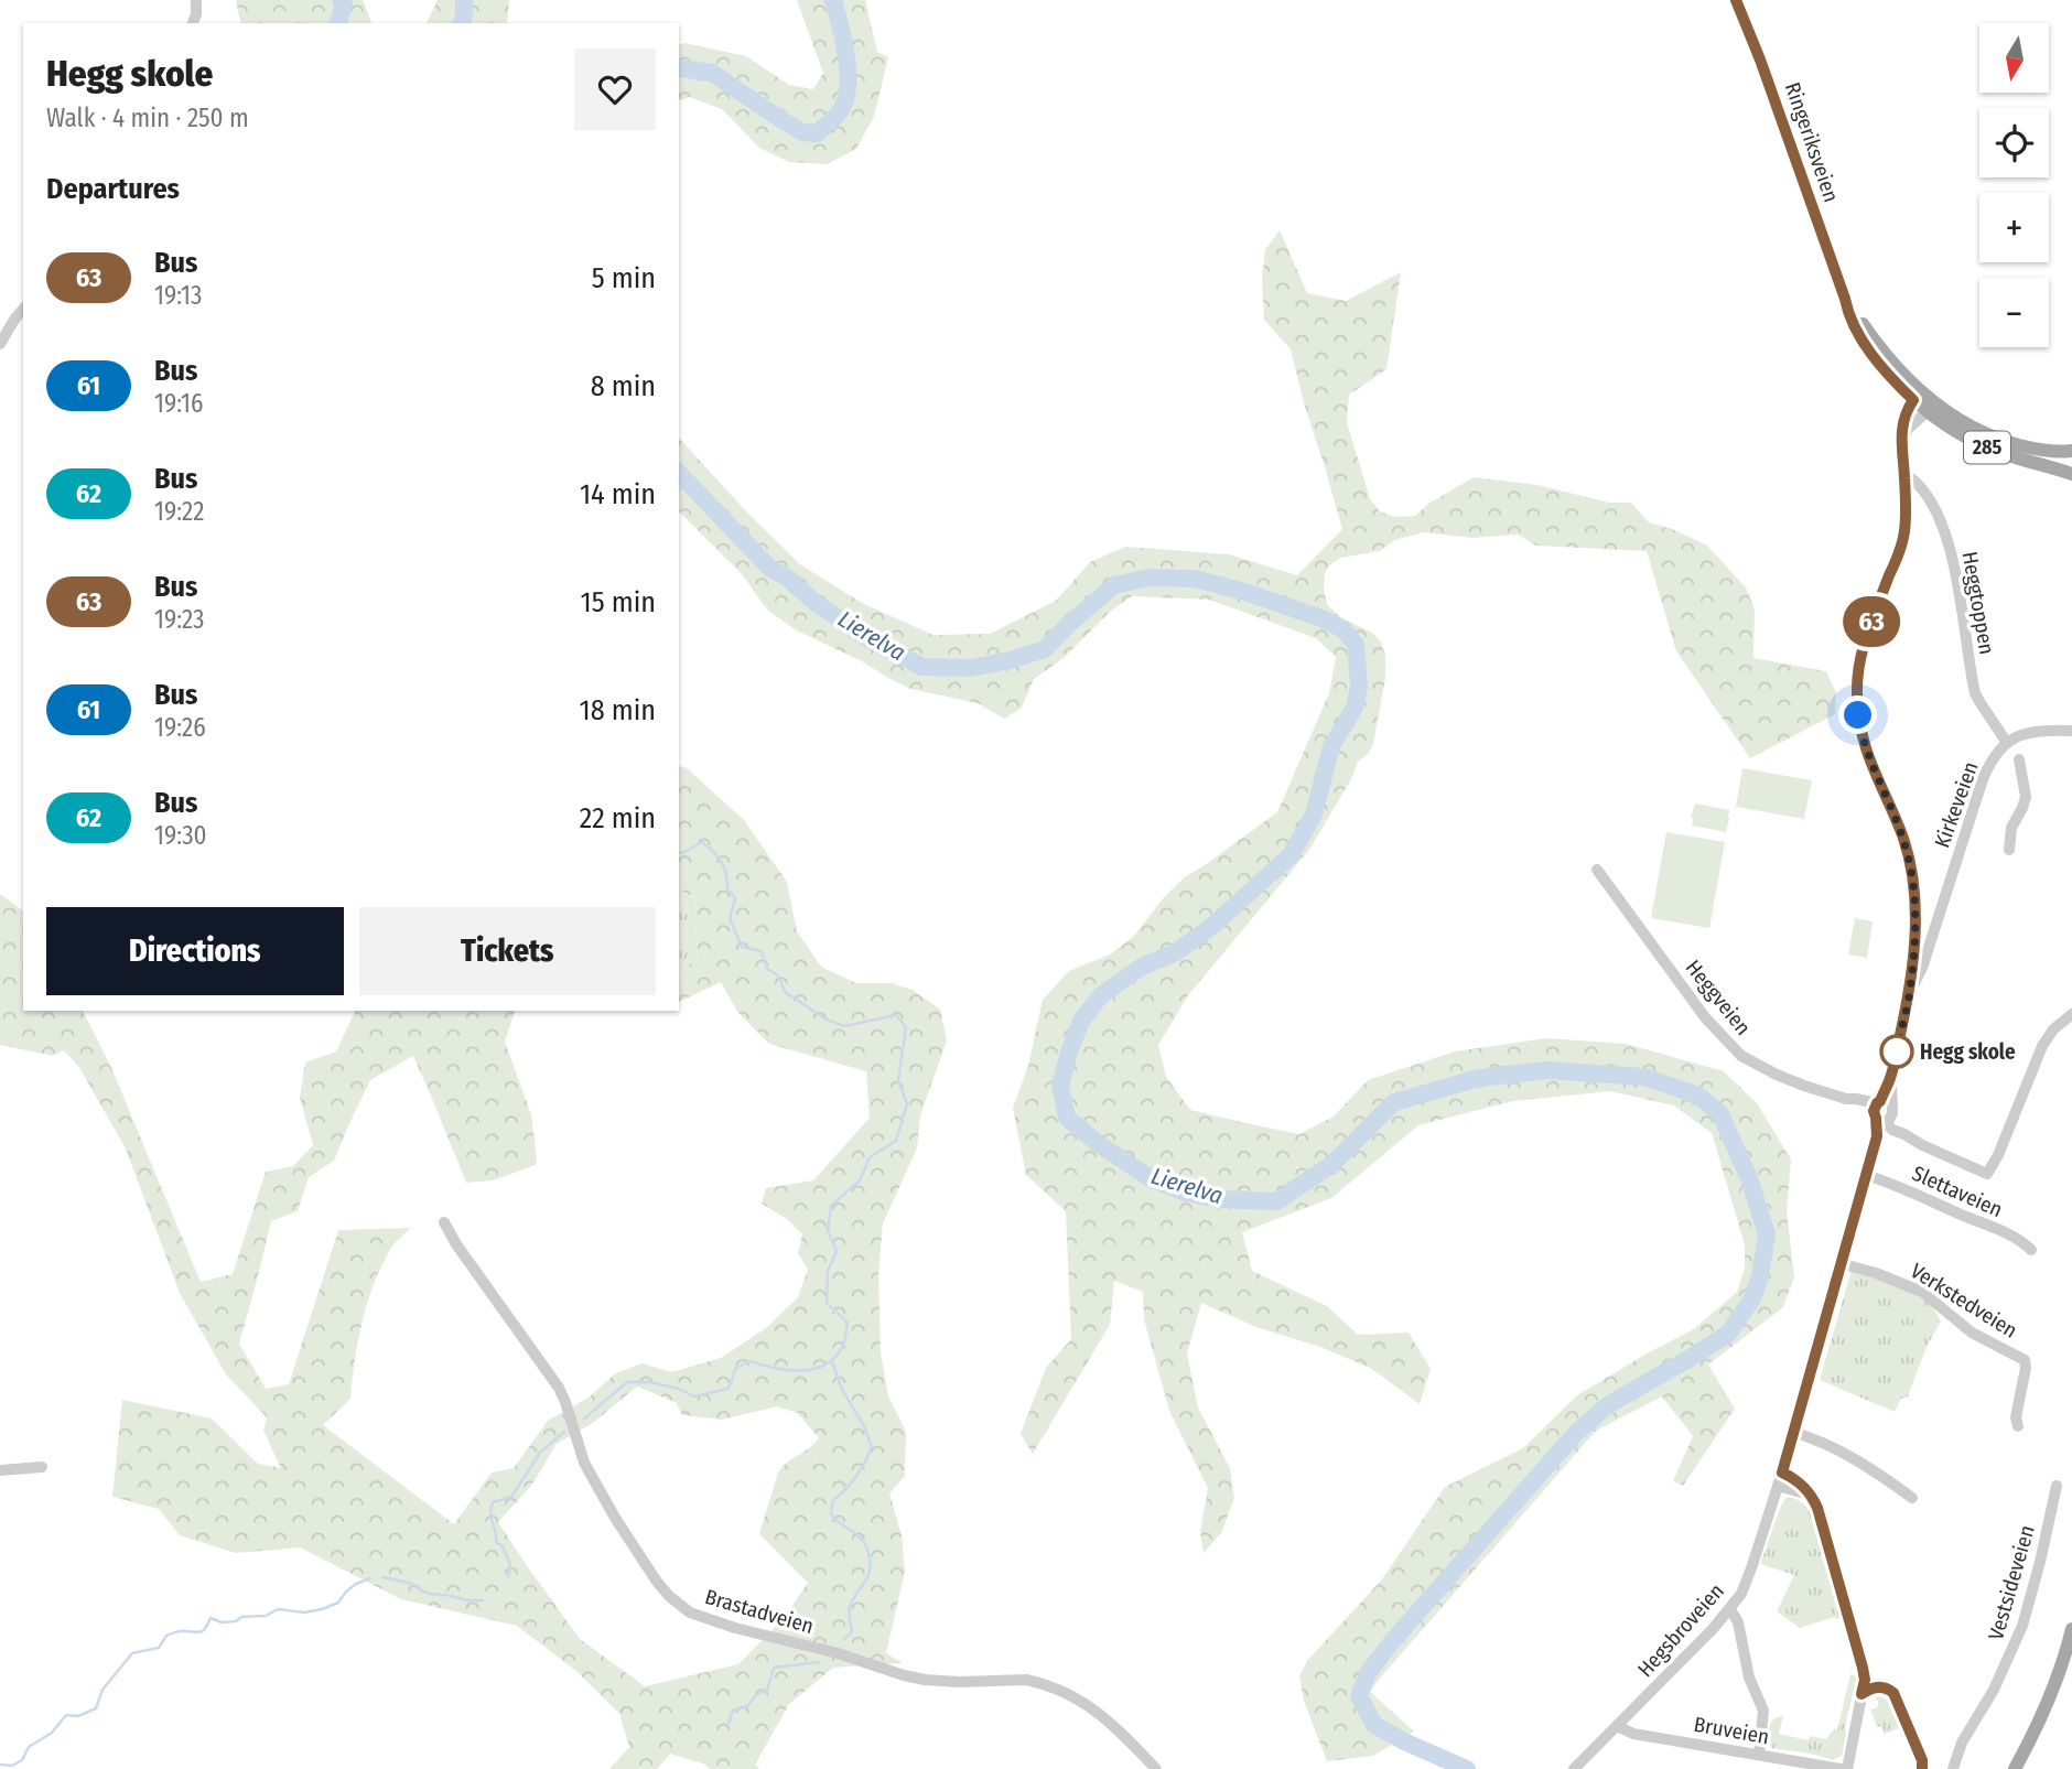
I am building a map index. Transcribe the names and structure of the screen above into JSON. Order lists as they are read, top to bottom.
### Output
{
  "streets": {
    "main road": ["Ringeriksveien", "285"],
    "street": [
      "Heggtoppen",
      "Kirkeveien",
      "Heggveien",
      "Slettaveien",
      "Verkstedveien",
      "Vestsideveien",
      "Brastadveien",
      "Hegsbroveien",
      "Bruveien"
    ]
  },
  "crossings": [
    ["Ringeriksveien", "Hegsbroveien"],
    ["Heggtoppen", "Kirkeveien"],
    ["Heggtoppen", "Hegsbroveien"],
    ["Kirkeveien", "Hegsbroveien"],
    ["Heggveien", "Hegsbroveien"],
    ["Slettaveien", "Hegsbroveien"],
    ["Verkstedveien", "Hegsbroveien"],
    ["Hegsbroveien", "Bruveien"]
  ],
  "water": ["Lierelva"],
  "places": ["Hegg skole"],
  "lines": ["bus line 63"],
  "north": "bottom",
  "page": {
    "on_map": "63",
    "map_buttons": ["+", "−"],
    "heading": [
      ["Hegg skole", "Walk · 4 min · 250 m"],
      "Departures"
    ],
    "list": [
      {
        "mark": "63",
        "name": "Bus",
        "note": "19:13",
        "value": "5 min"
      },
      {
        "mark": "61",
        "name": "Bus",
        "note": "19:16",
        "value": "8 min"
      },
      {
        "mark": "62",
        "name": "Bus",
        "note": "19:22",
        "value": "14 min"
      },
      {
        "mark": "63",
        "name": "Bus",
        "note": "19:23",
        "value": "15 min"
      },
      {
        "mark": "61",
        "name": "Bus",
        "note": "19:26",
        "value": "18 min"
      },
      {
        "mark": "62",
        "name": "Bus",
        "note": "19:30",
        "value": "22 min"
      }
    ],
    "buttons": ["Directions", "Tickets"]
  }
}
